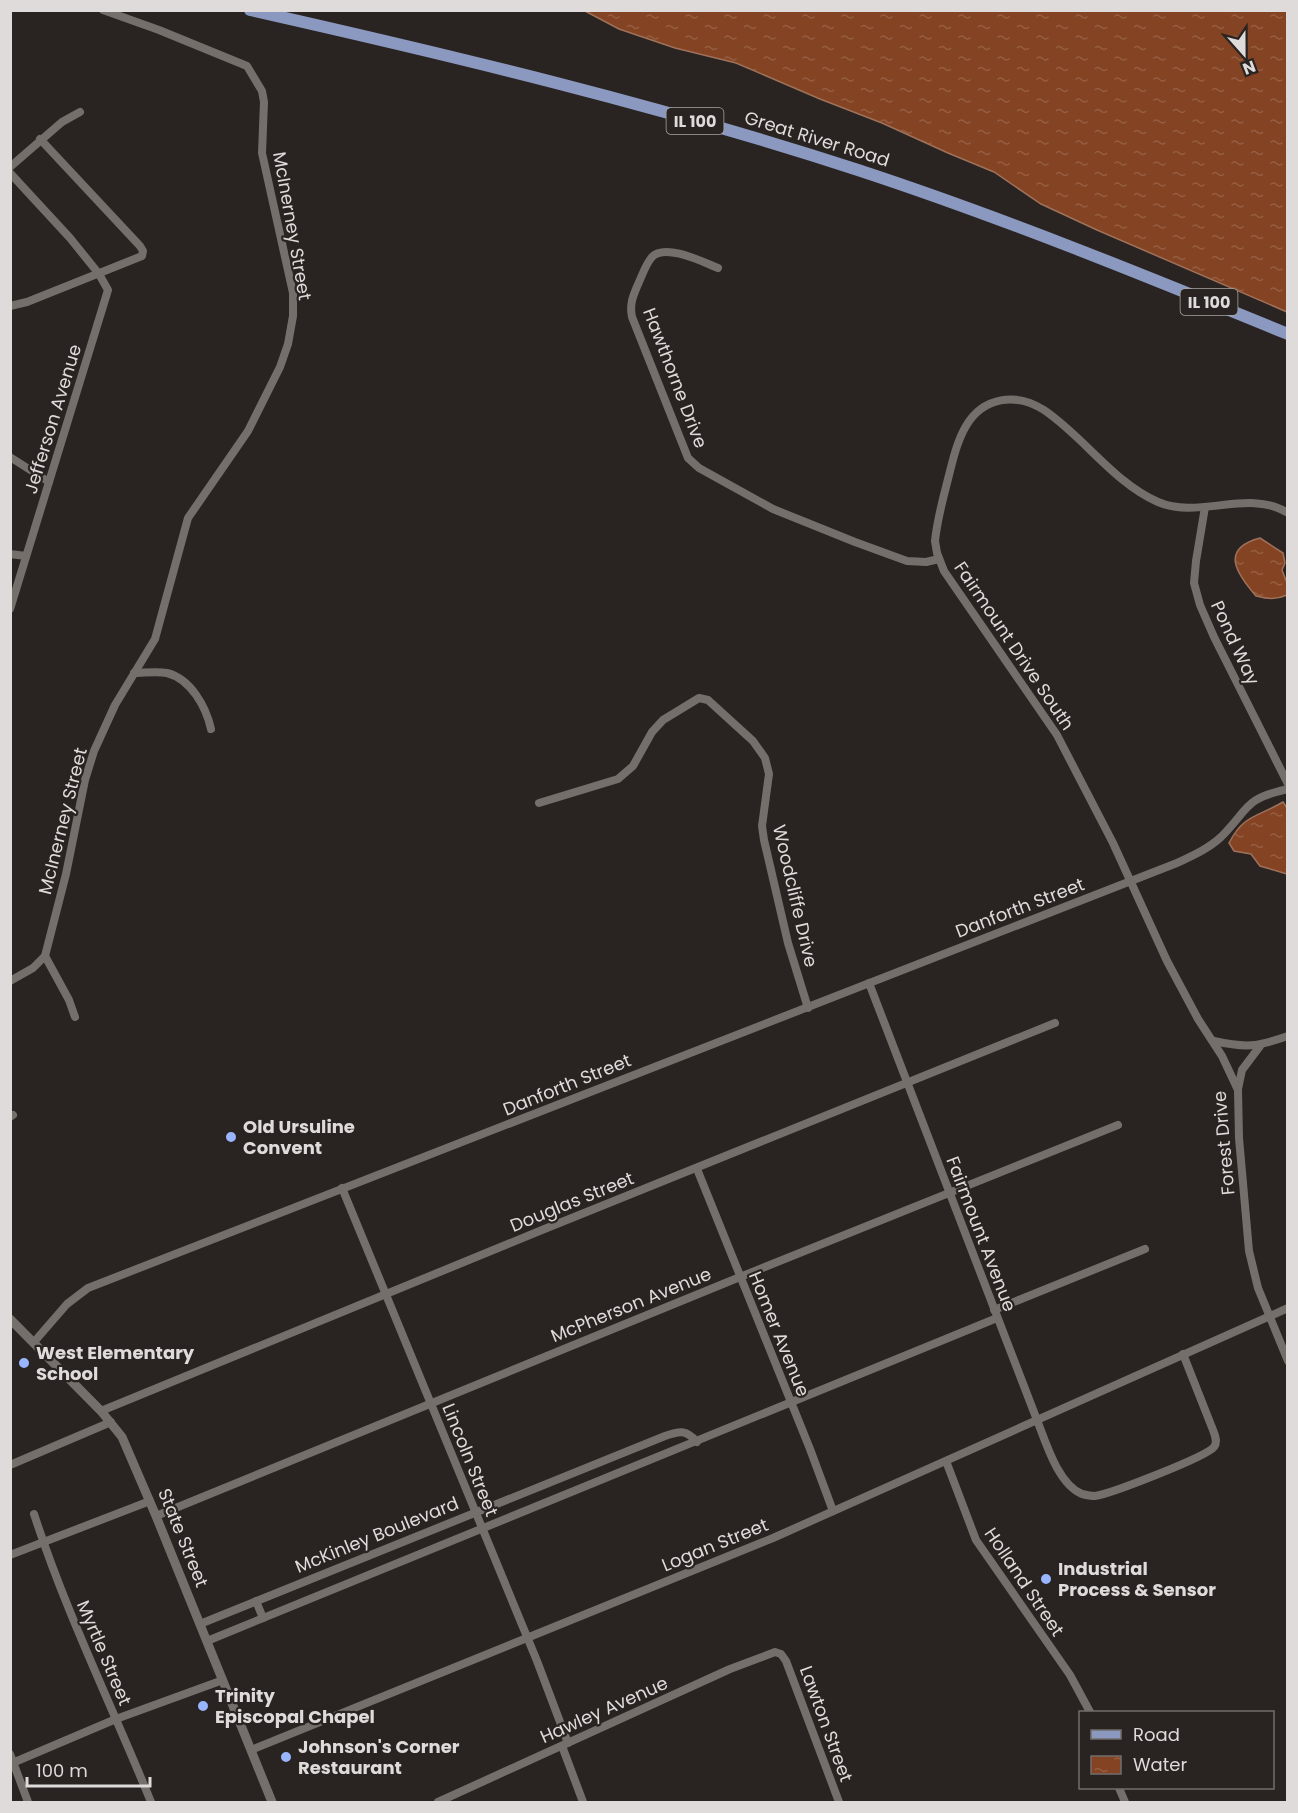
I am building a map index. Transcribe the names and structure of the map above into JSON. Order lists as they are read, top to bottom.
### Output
{
  "streets": {
    "main road": ["IL 100", "Great River Road"],
    "street": [
      "McInerney Street",
      "Hawthorne Drive",
      "Jefferson Avenue",
      "Pond Way",
      "Fairmount Drive South",
      "Woodcliffe Drive",
      "Danforth Street",
      "Forest Drive",
      "Douglas Street",
      "Fairmount Avenue",
      "McPherson Avenue",
      "Homer Avenue",
      "Lincoln Street",
      "McKinley Boulevard",
      "State Street",
      "Logan Street",
      "Holland Street",
      "Myrtle Street",
      "Hawley Avenue",
      "Lawton Street"
    ]
  },
  "crossings": [
    ["Hawthorne Drive", "Fairmount Drive South"],
    ["Pond Way", "Fairmount Drive South"],
    ["Fairmount Drive South", "Danforth Street"],
    ["Fairmount Drive South", "Forest Drive"],
    ["Woodcliffe Drive", "Danforth Street"],
    ["Danforth Street", "Forest Drive"],
    ["Danforth Street", "Fairmount Avenue"],
    ["Danforth Street", "Lincoln Street"],
    ["Danforth Street", "State Street"],
    ["Forest Drive", "Logan Street"],
    ["Douglas Street", "Fairmount Avenue"],
    ["Douglas Street", "Homer Avenue"],
    ["Douglas Street", "Lincoln Street"],
    ["Douglas Street", "State Street"],
    ["Fairmount Avenue", "McPherson Avenue"],
    ["Fairmount Avenue", "McKinley Boulevard"],
    ["Fairmount Avenue", "Logan Street"],
    ["McPherson Avenue", "Homer Avenue"],
    ["McPherson Avenue", "Lincoln Street"],
    ["McPherson Avenue", "State Street"],
    ["Homer Avenue", "McKinley Boulevard"],
    ["Homer Avenue", "Logan Street"],
    ["Lincoln Street", "McKinley Boulevard"],
    ["Lincoln Street", "Logan Street"],
    ["Lincoln Street", "Hawley Avenue"],
    ["McKinley Boulevard", "State Street"],
    ["State Street", "Logan Street"],
    ["Logan Street", "Holland Street"],
    ["Hawley Avenue", "Lawton Street"]
  ],
  "places": [
    "Old Ursuline Convent",
    "West Elementary School",
    "Industrial Process & Sensor",
    "Trinity Episcopal Chapel",
    "Johnson's Corner Restaurant"
  ],
  "legend": ["Road", "Water"],
  "scale_bar": "100 m",
  "north": "bottom"
}
